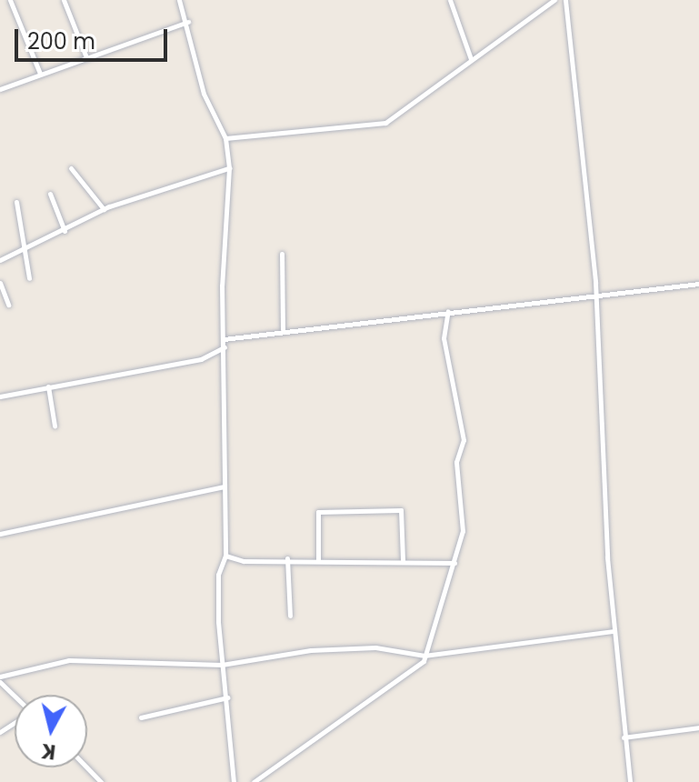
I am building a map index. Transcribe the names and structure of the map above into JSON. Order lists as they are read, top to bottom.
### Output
{
  "scale_bar": "200 m",
  "north": "bottom"
}
